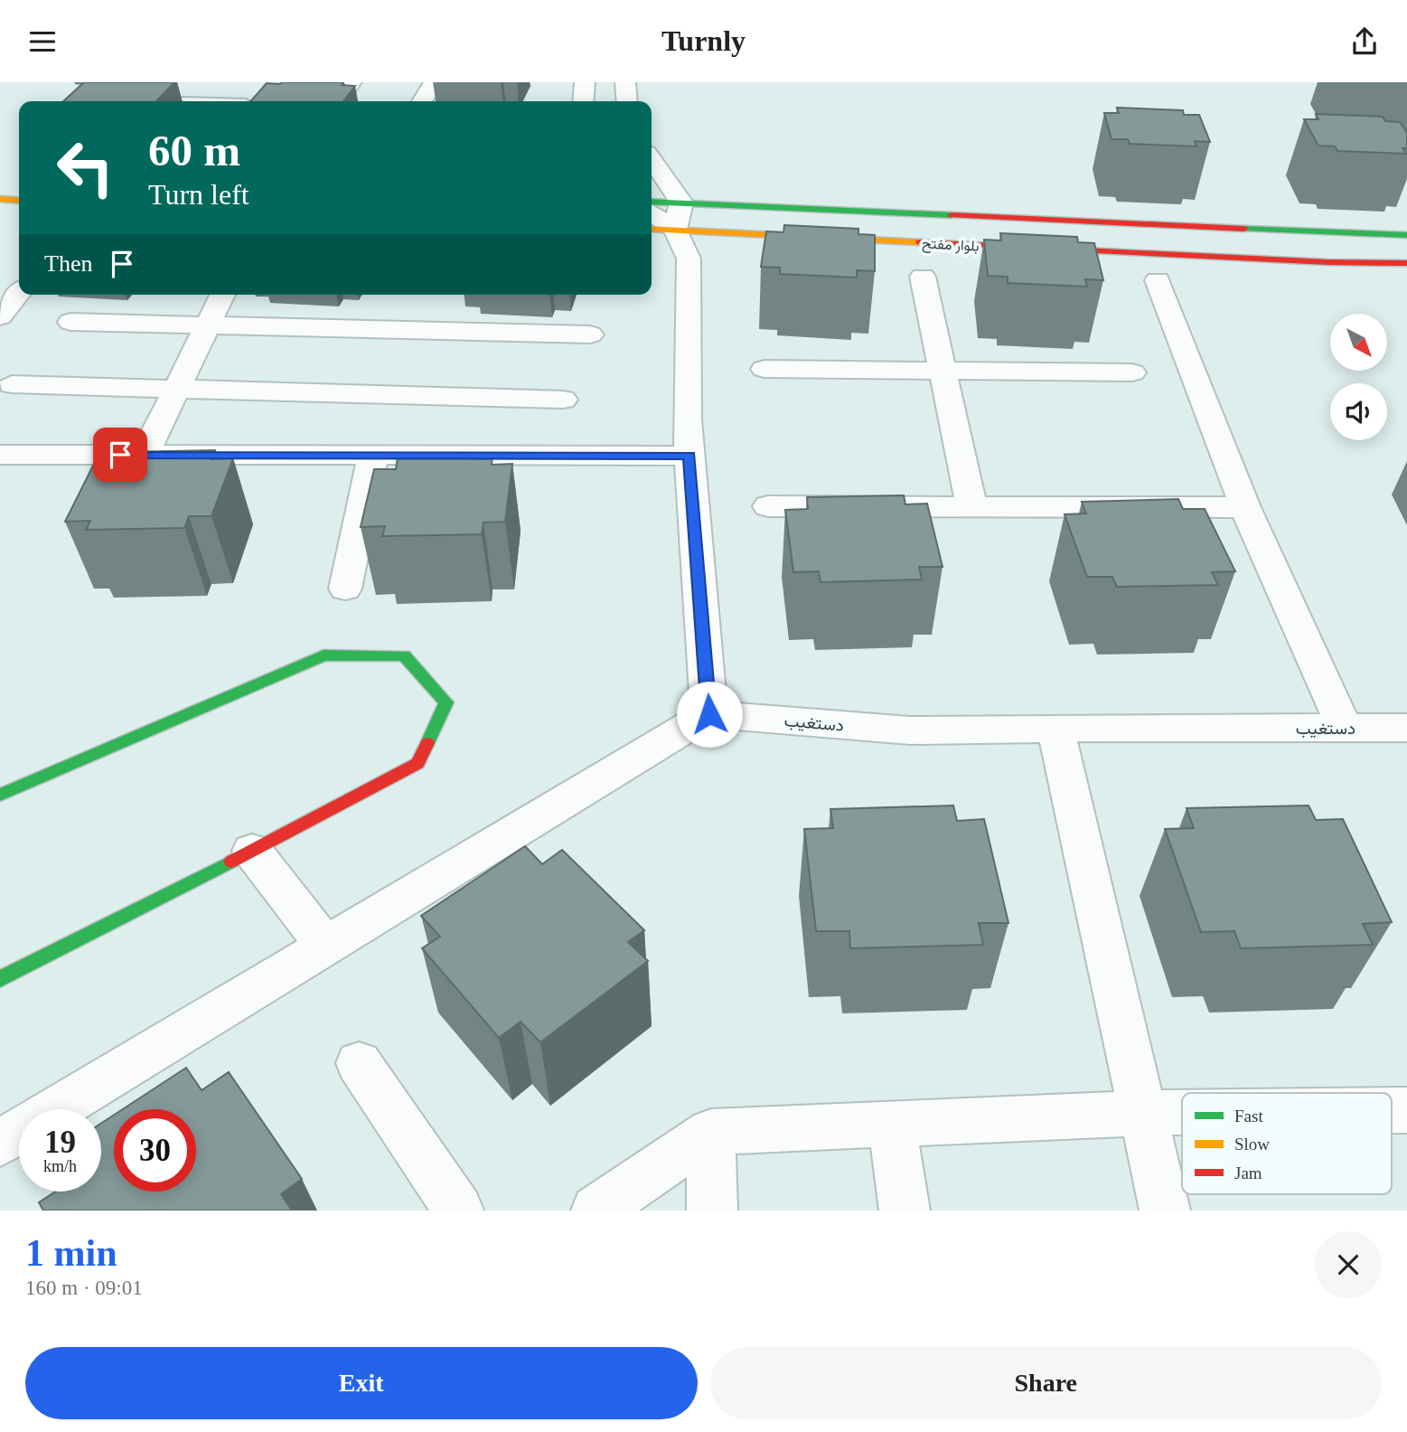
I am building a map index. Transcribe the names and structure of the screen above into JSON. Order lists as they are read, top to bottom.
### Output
{
  "streets": {
    "street": ["بلوار مفتح", "دستغیب"]
  },
  "legend": ["Fast", "Slow", "Jam"],
  "north": "bottom right",
  "page": {
    "header": "Turnly",
    "turn": ["60 m", "Turn left"],
    "then": "Then",
    "speed": "19 km/h",
    "limit": "30",
    "heading": ["1 min", "160 m · 09:01"],
    "buttons": ["Exit", "Share"]
  }
}
